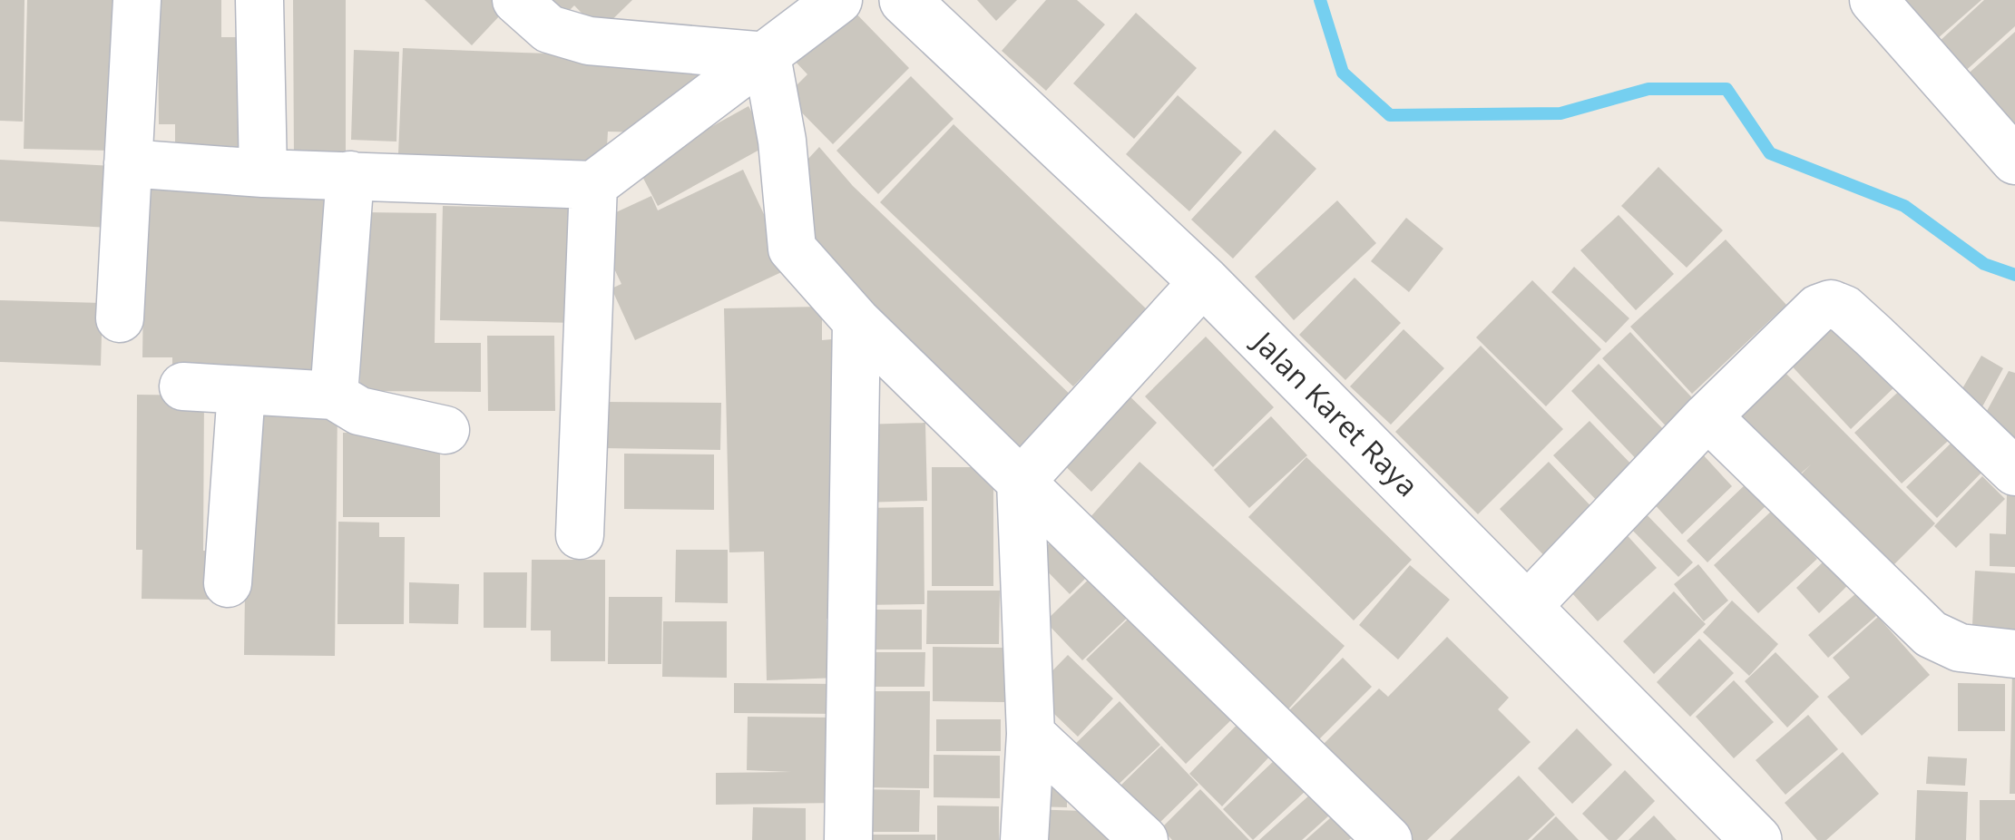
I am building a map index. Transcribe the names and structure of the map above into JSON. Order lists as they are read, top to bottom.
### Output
{
  "streets": {
    "street": ["Jalan Karet Raya"]
  }
}
